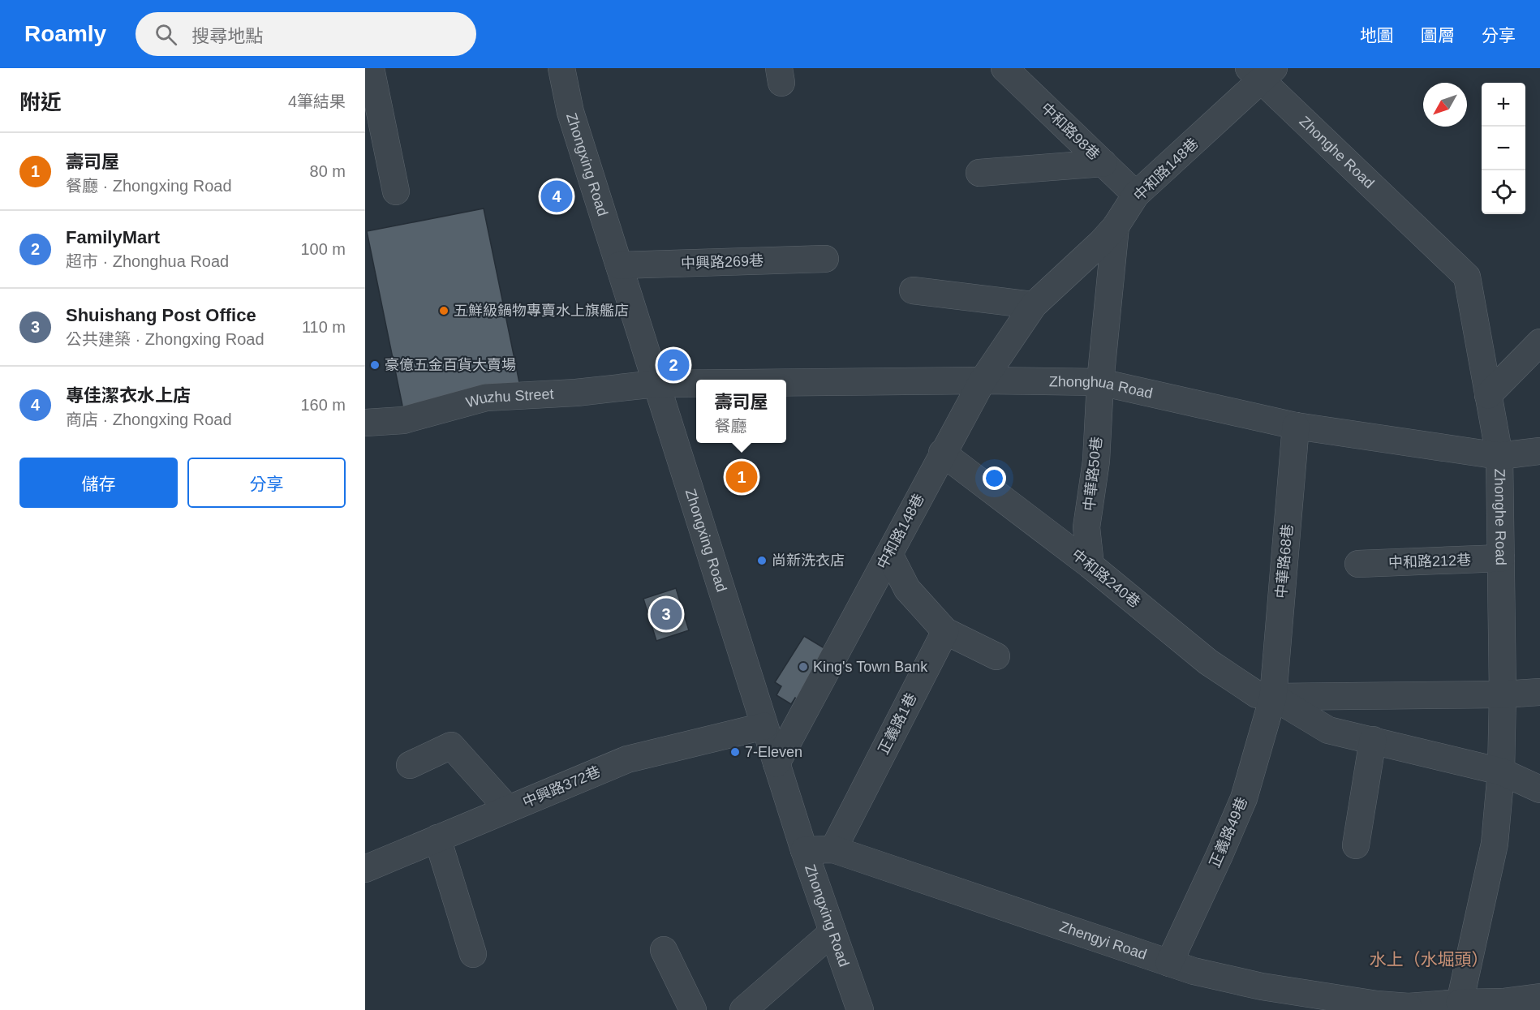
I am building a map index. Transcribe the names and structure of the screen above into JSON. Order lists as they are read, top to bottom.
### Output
{
  "streets": {
    "street": [
      "中和路98巷",
      "Zhonghe Road",
      "Zhongxing Road",
      "中和路148巷",
      "中興路269巷",
      "Zhonghua Road",
      "Wuzhu Street",
      "中華路50巷",
      "中華路68巷",
      "中和路212巷",
      "中和路240巷",
      "正義路1巷",
      "中興路372巷",
      "正義路49巷",
      "Zhengyi Road"
    ]
  },
  "crossings": [
    ["中和路98巷", "中和路148巷"],
    ["Zhonghe Road", "中和路148巷"],
    ["Zhonghe Road", "Zhonghua Road"],
    ["Zhonghe Road", "中和路212巷"],
    ["Zhonghe Road", "中和路240巷"],
    ["Zhongxing Road", "中和路148巷"],
    ["Zhongxing Road", "中興路269巷"],
    ["Zhongxing Road", "Zhonghua Road"],
    ["Zhongxing Road", "Wuzhu Street"],
    ["Zhongxing Road", "中興路372巷"],
    ["Zhongxing Road", "Zhengyi Road"],
    ["中和路148巷", "Zhonghua Road"],
    ["中和路148巷", "中華路50巷"],
    ["中和路148巷", "中和路240巷"],
    ["Zhonghua Road", "Wuzhu Street"],
    ["Zhonghua Road", "中華路50巷"],
    ["Zhonghua Road", "中華路68巷"],
    ["中華路50巷", "中和路240巷"],
    ["中華路68巷", "中和路240巷"],
    ["中華路68巷", "正義路49巷"],
    ["中和路240巷", "正義路49巷"],
    ["正義路1巷", "Zhengyi Road"],
    ["正義路49巷", "Zhengyi Road"]
  ],
  "districts": ["水上（水堀頭）"],
  "places": [
    "五鮮級鍋物專賣水上旗艦店",
    "豪億五金百貨大賣場",
    "尚新洗衣店",
    "King's Town Bank",
    "7-Eleven"
  ],
  "north": "bottom left",
  "page": {
    "header": "Roamly",
    "search": "搜尋地點",
    "nav": ["地圖", "圖層", "分享"],
    "heading": ["附近", "4筆結果"],
    "map_buttons": ["+", "−"],
    "list": [
      {
        "mark": "1",
        "name": "壽司屋",
        "note": "餐廳 · Zhongxing Road",
        "value": "80 m"
      },
      {
        "mark": "2",
        "name": "FamilyMart",
        "note": "超市 · Zhonghua Road",
        "value": "100 m"
      },
      {
        "mark": "3",
        "name": "Shuishang Post Office",
        "note": "公共建築 · Zhongxing Road",
        "value": "110 m"
      },
      {
        "mark": "4",
        "name": "專佳潔衣水上店",
        "note": "商店 · Zhongxing Road",
        "value": "160 m"
      }
    ],
    "pins": [
      "4",
      "2",
      "1",
      "3"
    ],
    "popup": ["壽司屋", "餐廳"],
    "buttons": ["儲存", "分享"]
  }
}
